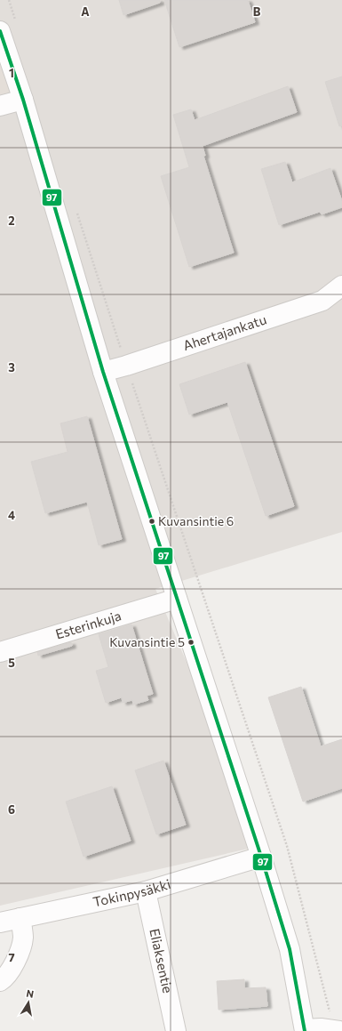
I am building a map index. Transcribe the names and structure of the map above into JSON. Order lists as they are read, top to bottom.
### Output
{
  "streets": {
    "street": [
      "Ahertajankatu",
      "Esterinkuja",
      "Tokinpysäkki",
      "Eliaksentie"
    ]
  },
  "crossings": [
    ["Tokinpysäkki", "Eliaksentie"]
  ],
  "places": ["Kuvansintie 6", "Kuvansintie 5"],
  "lines": ["transit line 97"],
  "north": "top",
  "grid": {
    "columns": ["A", "B"],
    "rows": [
      "1",
      "2",
      "3",
      "4",
      "5",
      "6",
      "7"
    ]
  }
}
